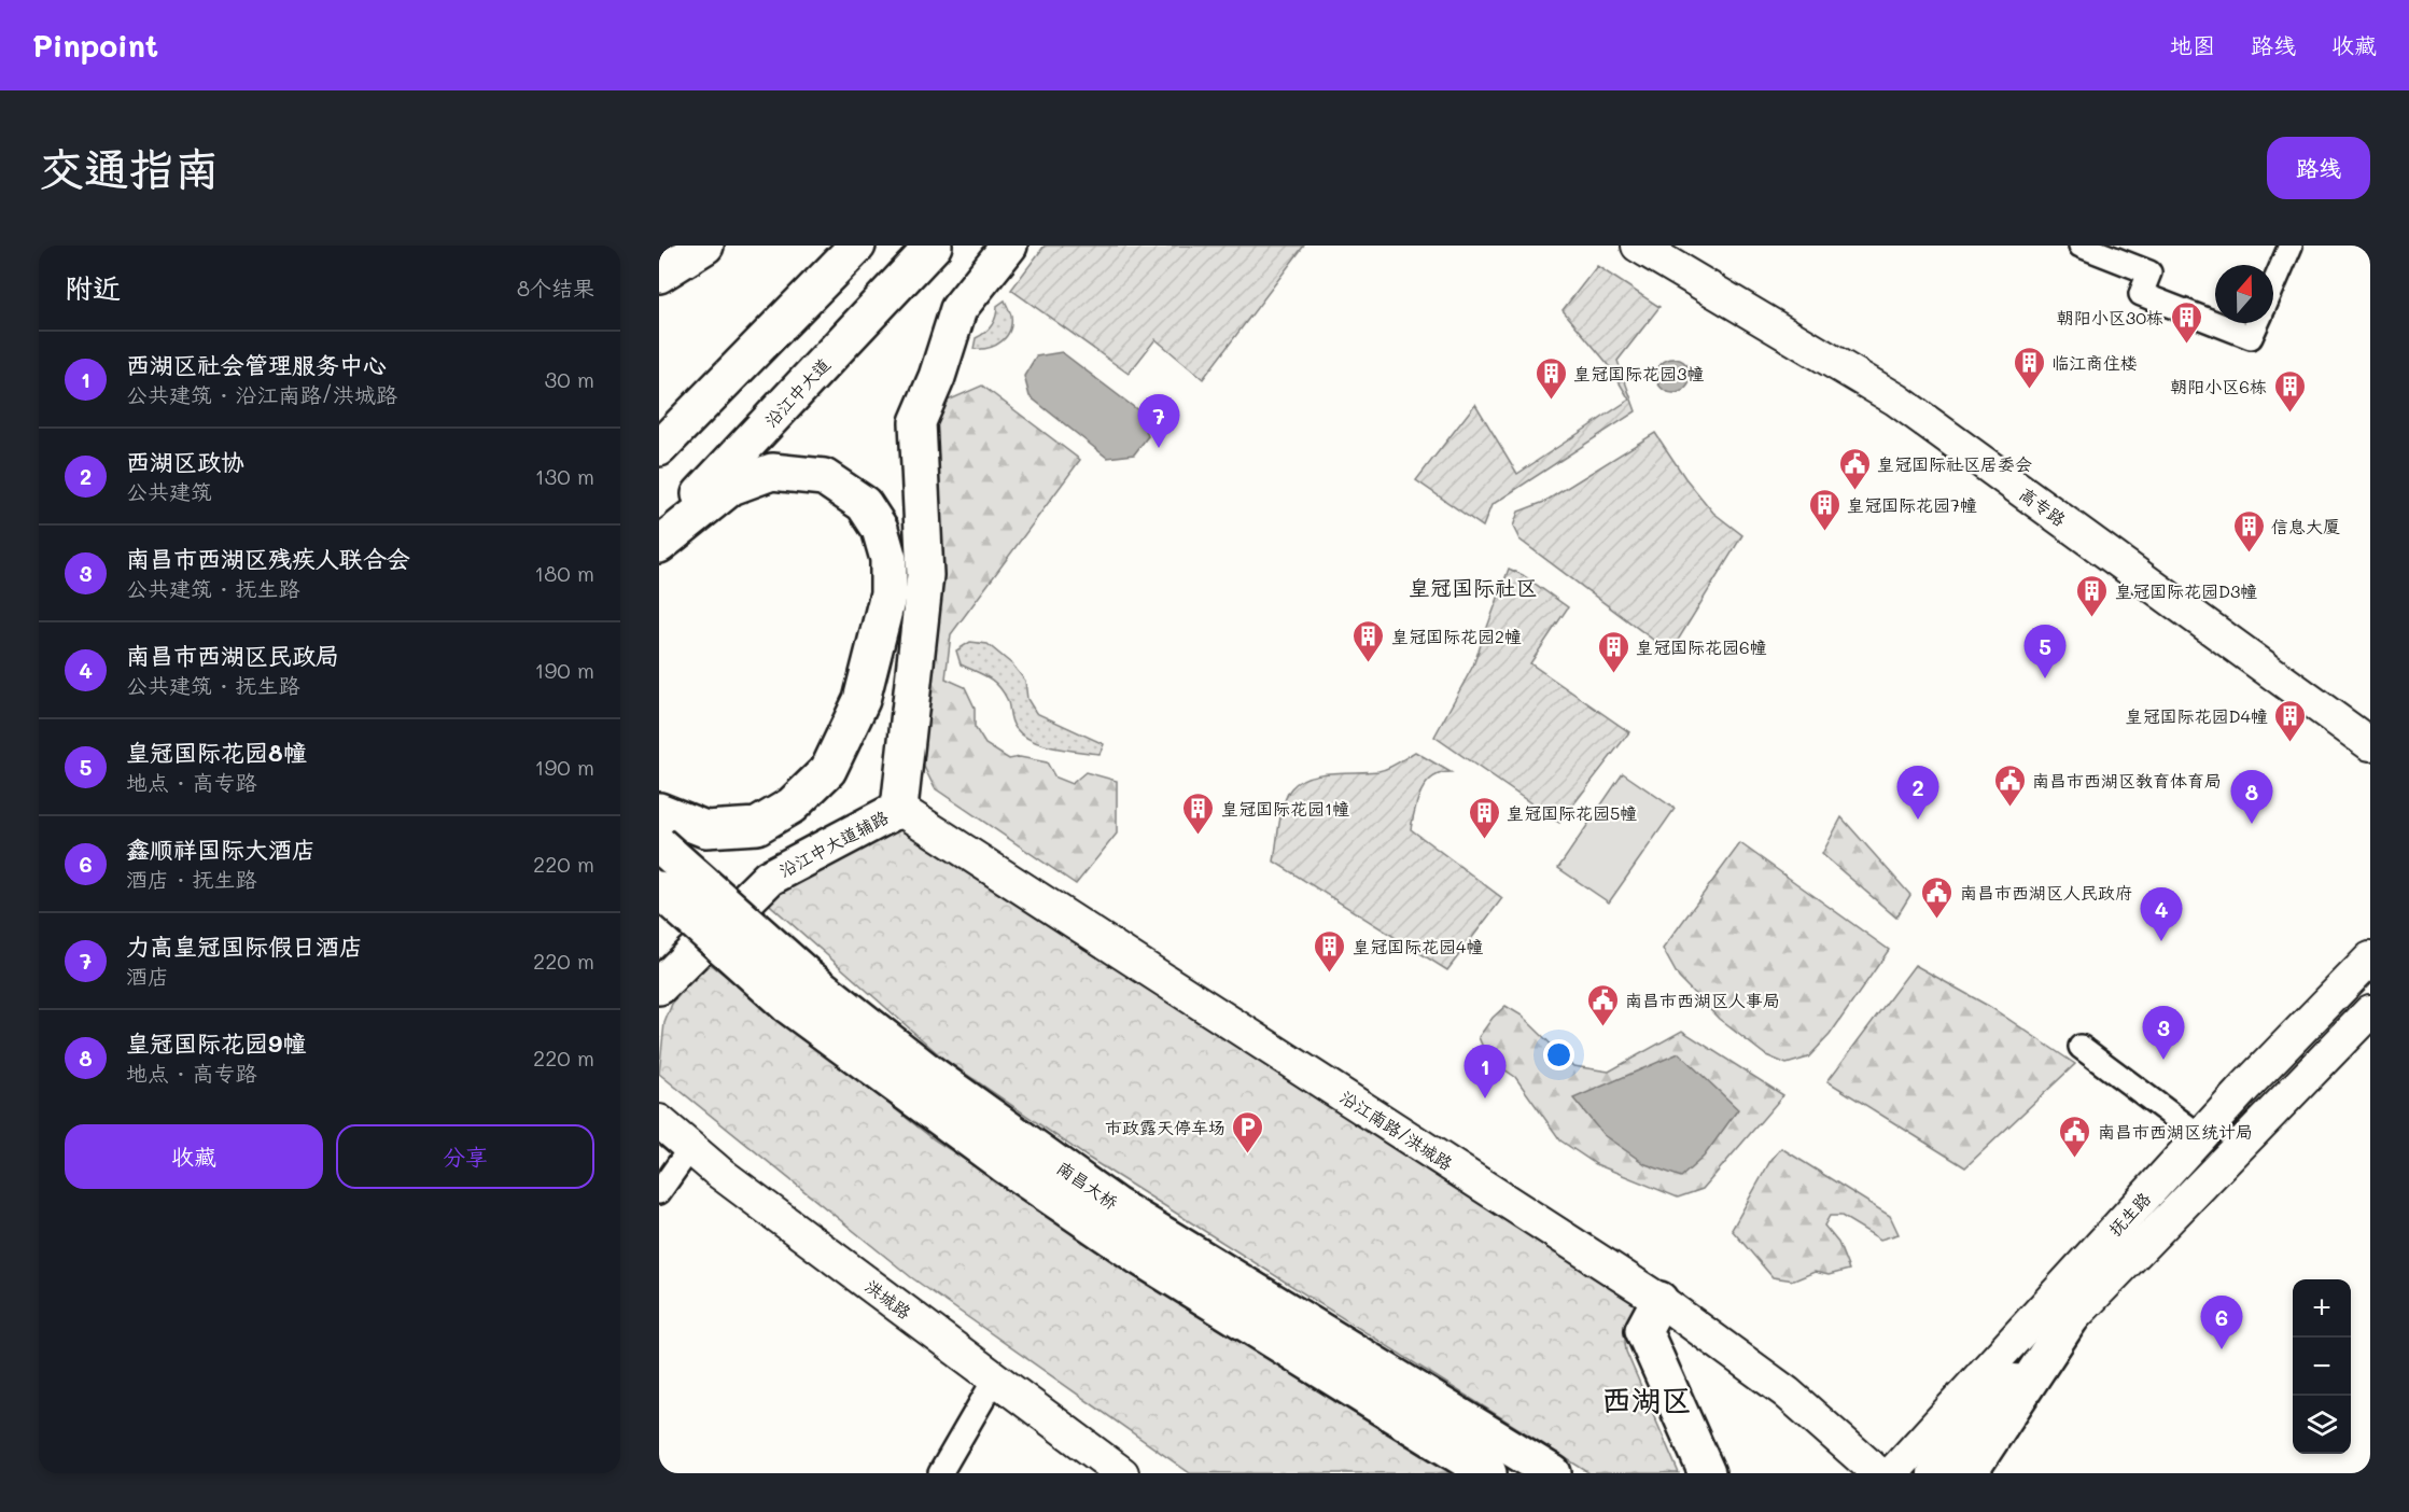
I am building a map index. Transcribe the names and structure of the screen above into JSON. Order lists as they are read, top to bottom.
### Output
{
  "streets": {
    "main road": ["沿江中大道", "沿江中大道辅路", "南昌大桥"],
    "street": [
      "高专路",
      "沿江南路/洪城路",
      "抚生路",
      "洪城路"
    ]
  },
  "crossings": [
    ["沿江中大道辅路", "沿江南路/洪城路"]
  ],
  "districts": ["皇冠国际社区", "西湖区"],
  "places": {
    "building": [
      "朝阳小区30栋",
      "临江商住楼",
      "皇冠国际花园3幢",
      "朝阳小区6栋",
      "皇冠国际花园7幢",
      "信息大厦",
      "皇冠国际花园D3幢",
      "皇冠国际花园2幢",
      "皇冠国际花园6幢",
      "皇冠国际花园D4幢",
      "皇冠国际花园1幢",
      "皇冠国际花园5幢",
      "皇冠国际花园4幢"
    ],
    "public building": [
      "皇冠国际社区居委会",
      "南昌市西湖区教育体育局",
      "南昌市西湖区人民政府",
      "南昌市西湖区人事局",
      "南昌市西湖区统计局"
    ],
    "parking": ["市政露天停车场"]
  },
  "north": "top",
  "page": {
    "header": "Pinpoint",
    "nav": ["地图", "路线", "收藏"],
    "buttons": [
      "路线",
      ["收藏", "分享"]
    ],
    "title": "交通指南",
    "heading": ["附近", "8个结果"],
    "list": [
      {
        "mark": "1",
        "name": "西湖区社会管理服务中心",
        "note": "公共建筑 · 沿江南路/洪城路",
        "value": "30 m"
      },
      {
        "mark": "2",
        "name": "西湖区政协",
        "note": "公共建筑",
        "value": "130 m"
      },
      {
        "mark": "3",
        "name": "南昌市西湖区残疾人联合会",
        "note": "公共建筑 · 抚生路",
        "value": "180 m"
      },
      {
        "mark": "4",
        "name": "南昌市西湖区民政局",
        "note": "公共建筑 · 抚生路",
        "value": "190 m"
      },
      {
        "mark": "5",
        "name": "皇冠国际花园8幢",
        "note": "地点 · 高专路",
        "value": "190 m"
      },
      {
        "mark": "6",
        "name": "鑫顺祥国际大酒店",
        "note": "酒店 · 抚生路",
        "value": "220 m"
      },
      {
        "mark": "7",
        "name": "力高皇冠国际假日酒店",
        "note": "酒店",
        "value": "220 m"
      },
      {
        "mark": "8",
        "name": "皇冠国际花园9幢",
        "note": "地点 · 高专路",
        "value": "220 m"
      }
    ],
    "pins": [
      "7",
      "5",
      "2",
      "8",
      "4",
      "3",
      "1",
      "6"
    ],
    "map_buttons": ["+", "−"]
  }
}
